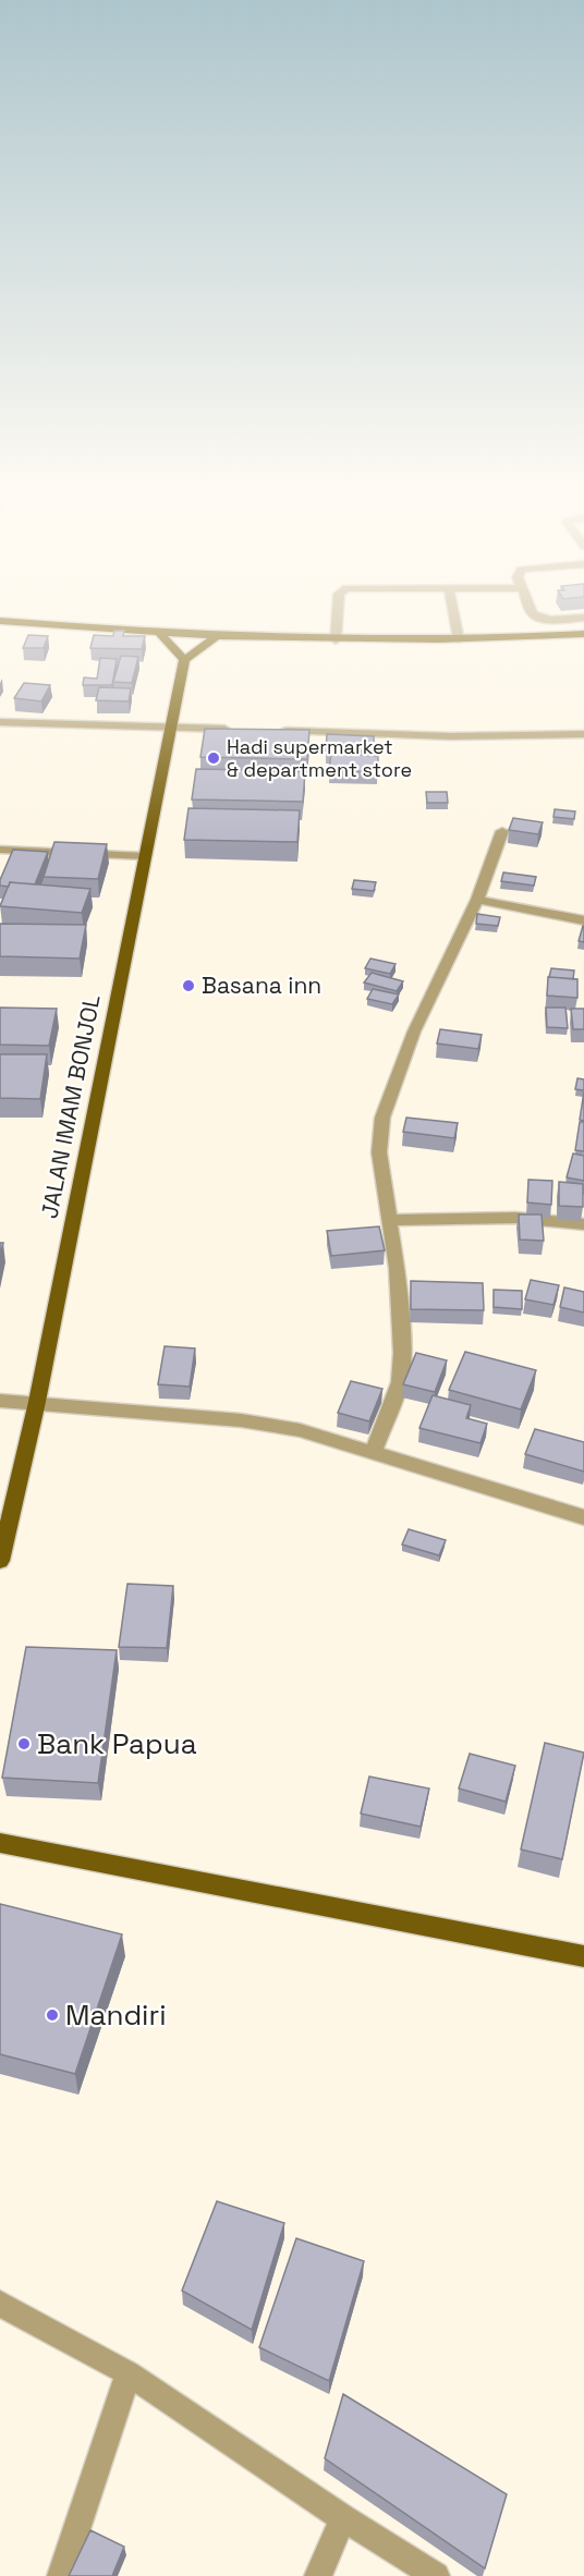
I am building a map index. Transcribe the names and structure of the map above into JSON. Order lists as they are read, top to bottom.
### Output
{
  "streets": {
    "main road": ["JALAN IMAM BONJOL"]
  },
  "places": [
    "Hadi supermarket & department store",
    "Basana inn",
    "Bank Papua",
    "Mandiri"
  ]
}
